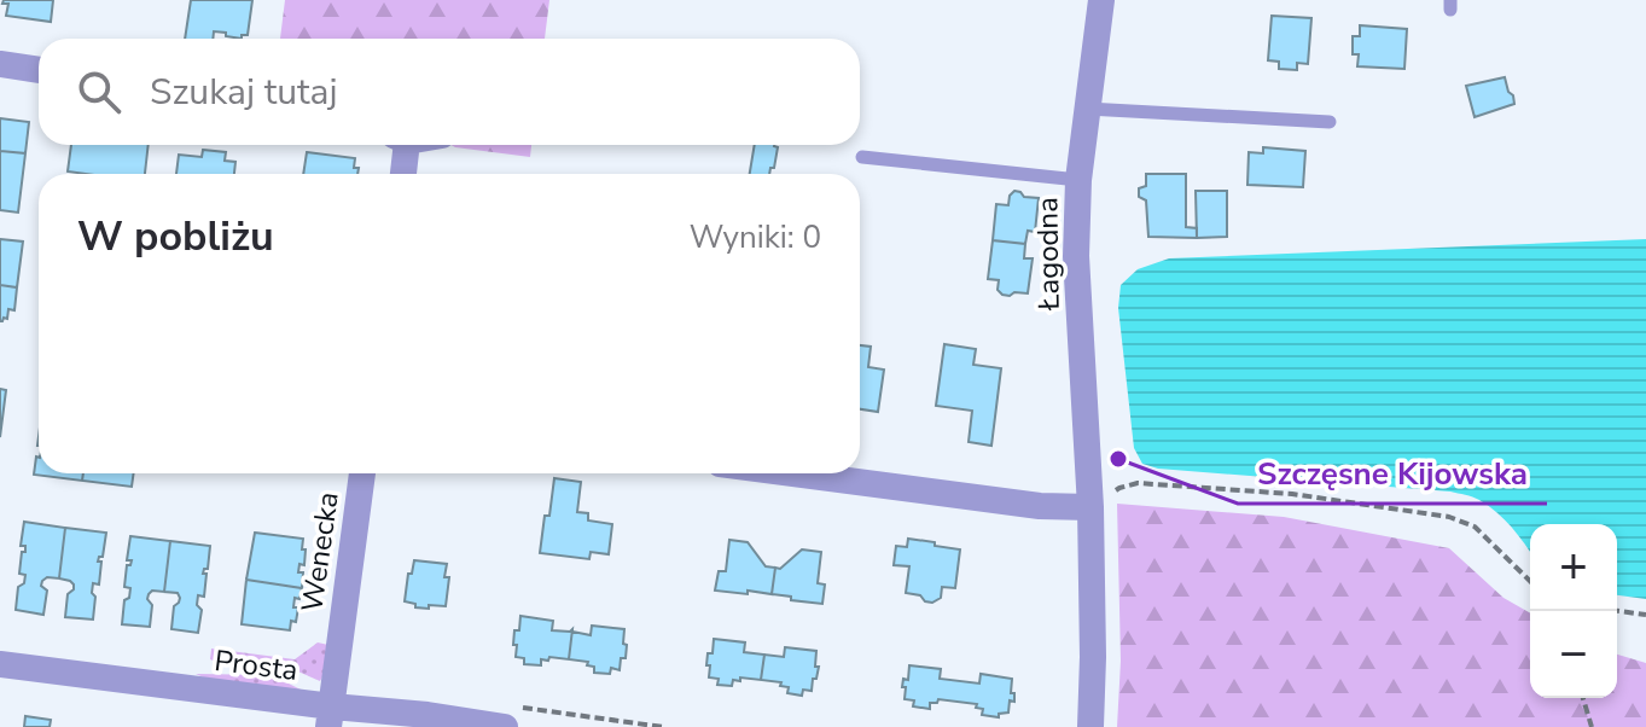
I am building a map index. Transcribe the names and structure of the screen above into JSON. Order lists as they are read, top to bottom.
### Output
{
  "streets": {
    "street": ["Łagodna", "Wenecka", "Prosta"]
  },
  "crossings": [
    ["Wenecka", "Prosta"]
  ],
  "places": ["Szczęsne Kijowska"],
  "page": {
    "search": "Szukaj tutaj",
    "heading": ["W pobliżu", "Wyniki: 0"],
    "map_buttons": ["+", "−"]
  }
}
